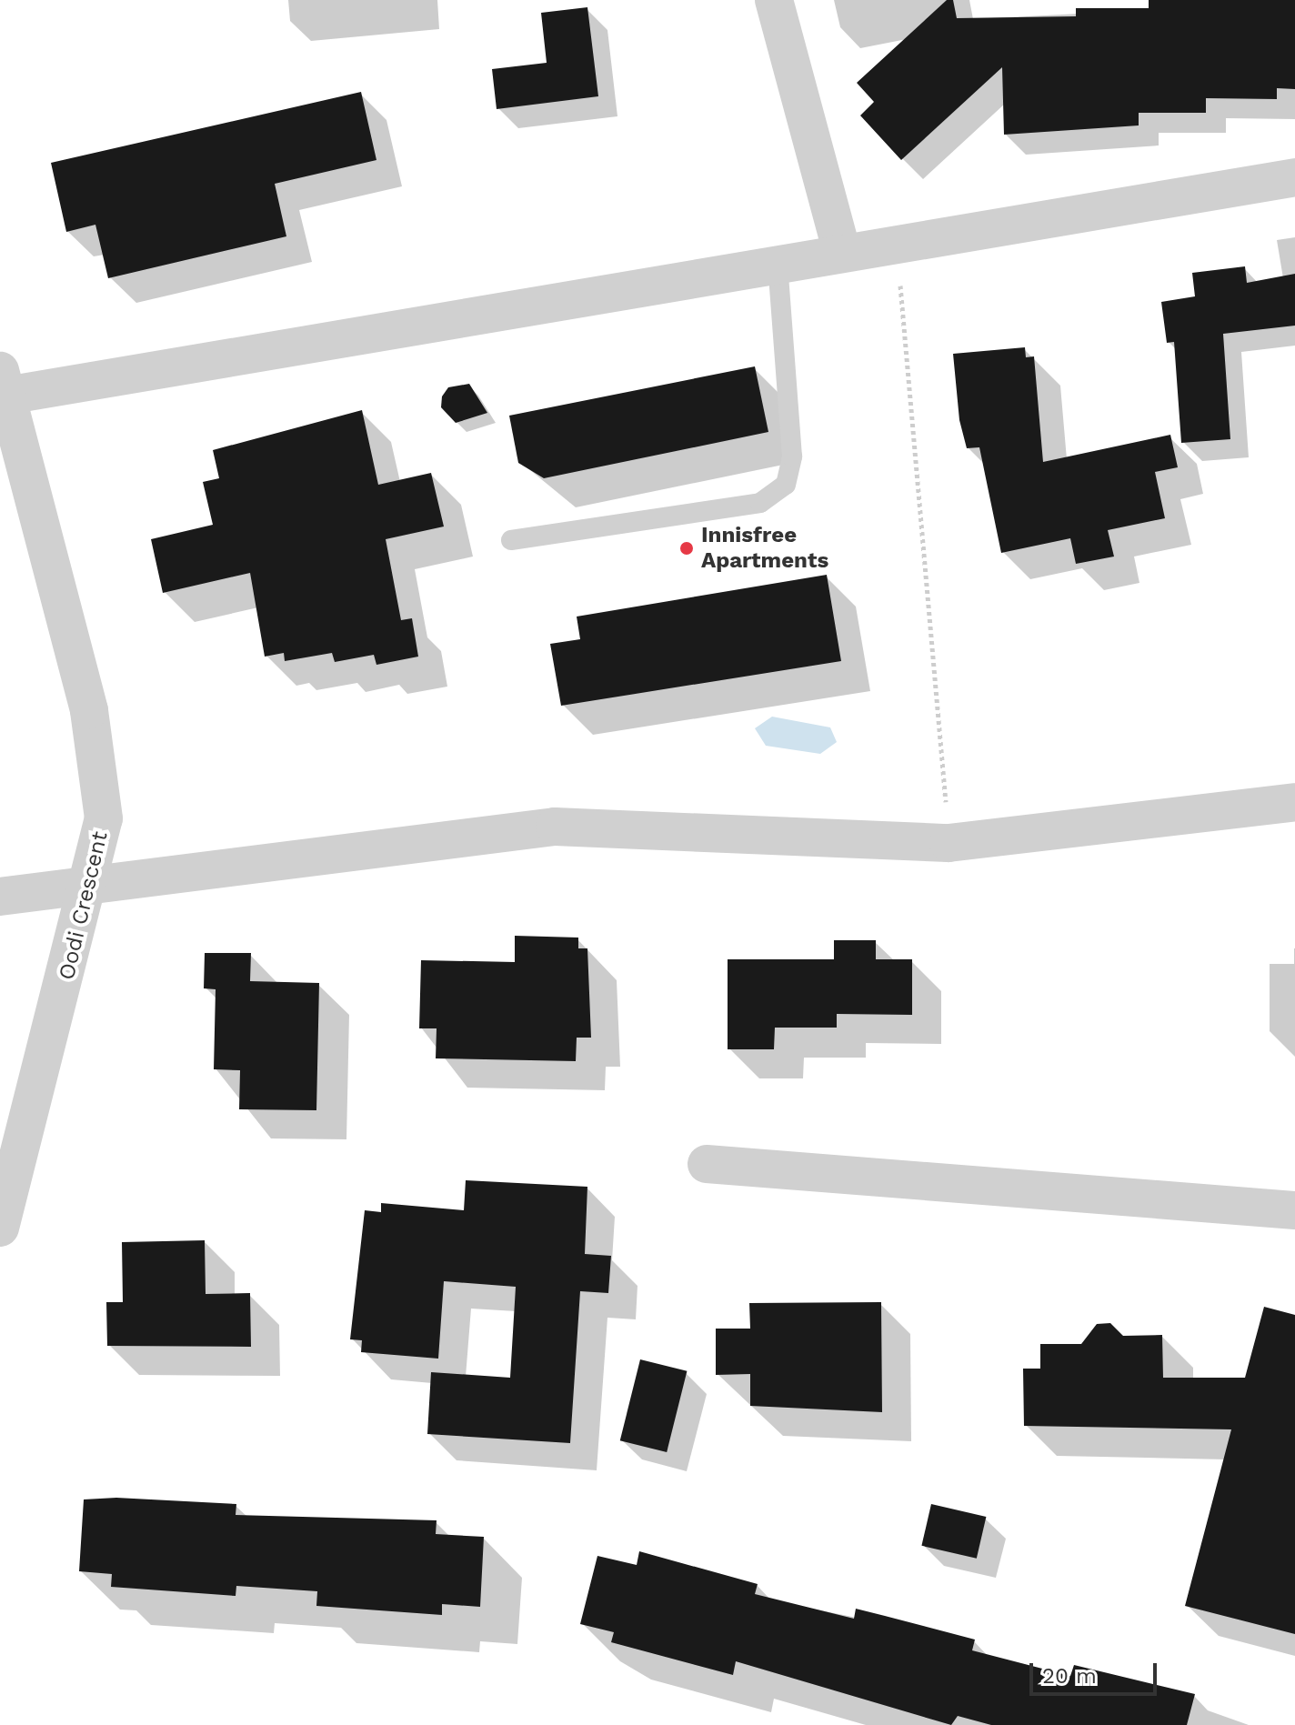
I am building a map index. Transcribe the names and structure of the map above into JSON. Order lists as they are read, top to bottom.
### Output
{
  "streets": {
    "street": ["Oodi Crescent"]
  },
  "places": ["Innisfree Apartments"],
  "scale_bar": "20 m"
}
